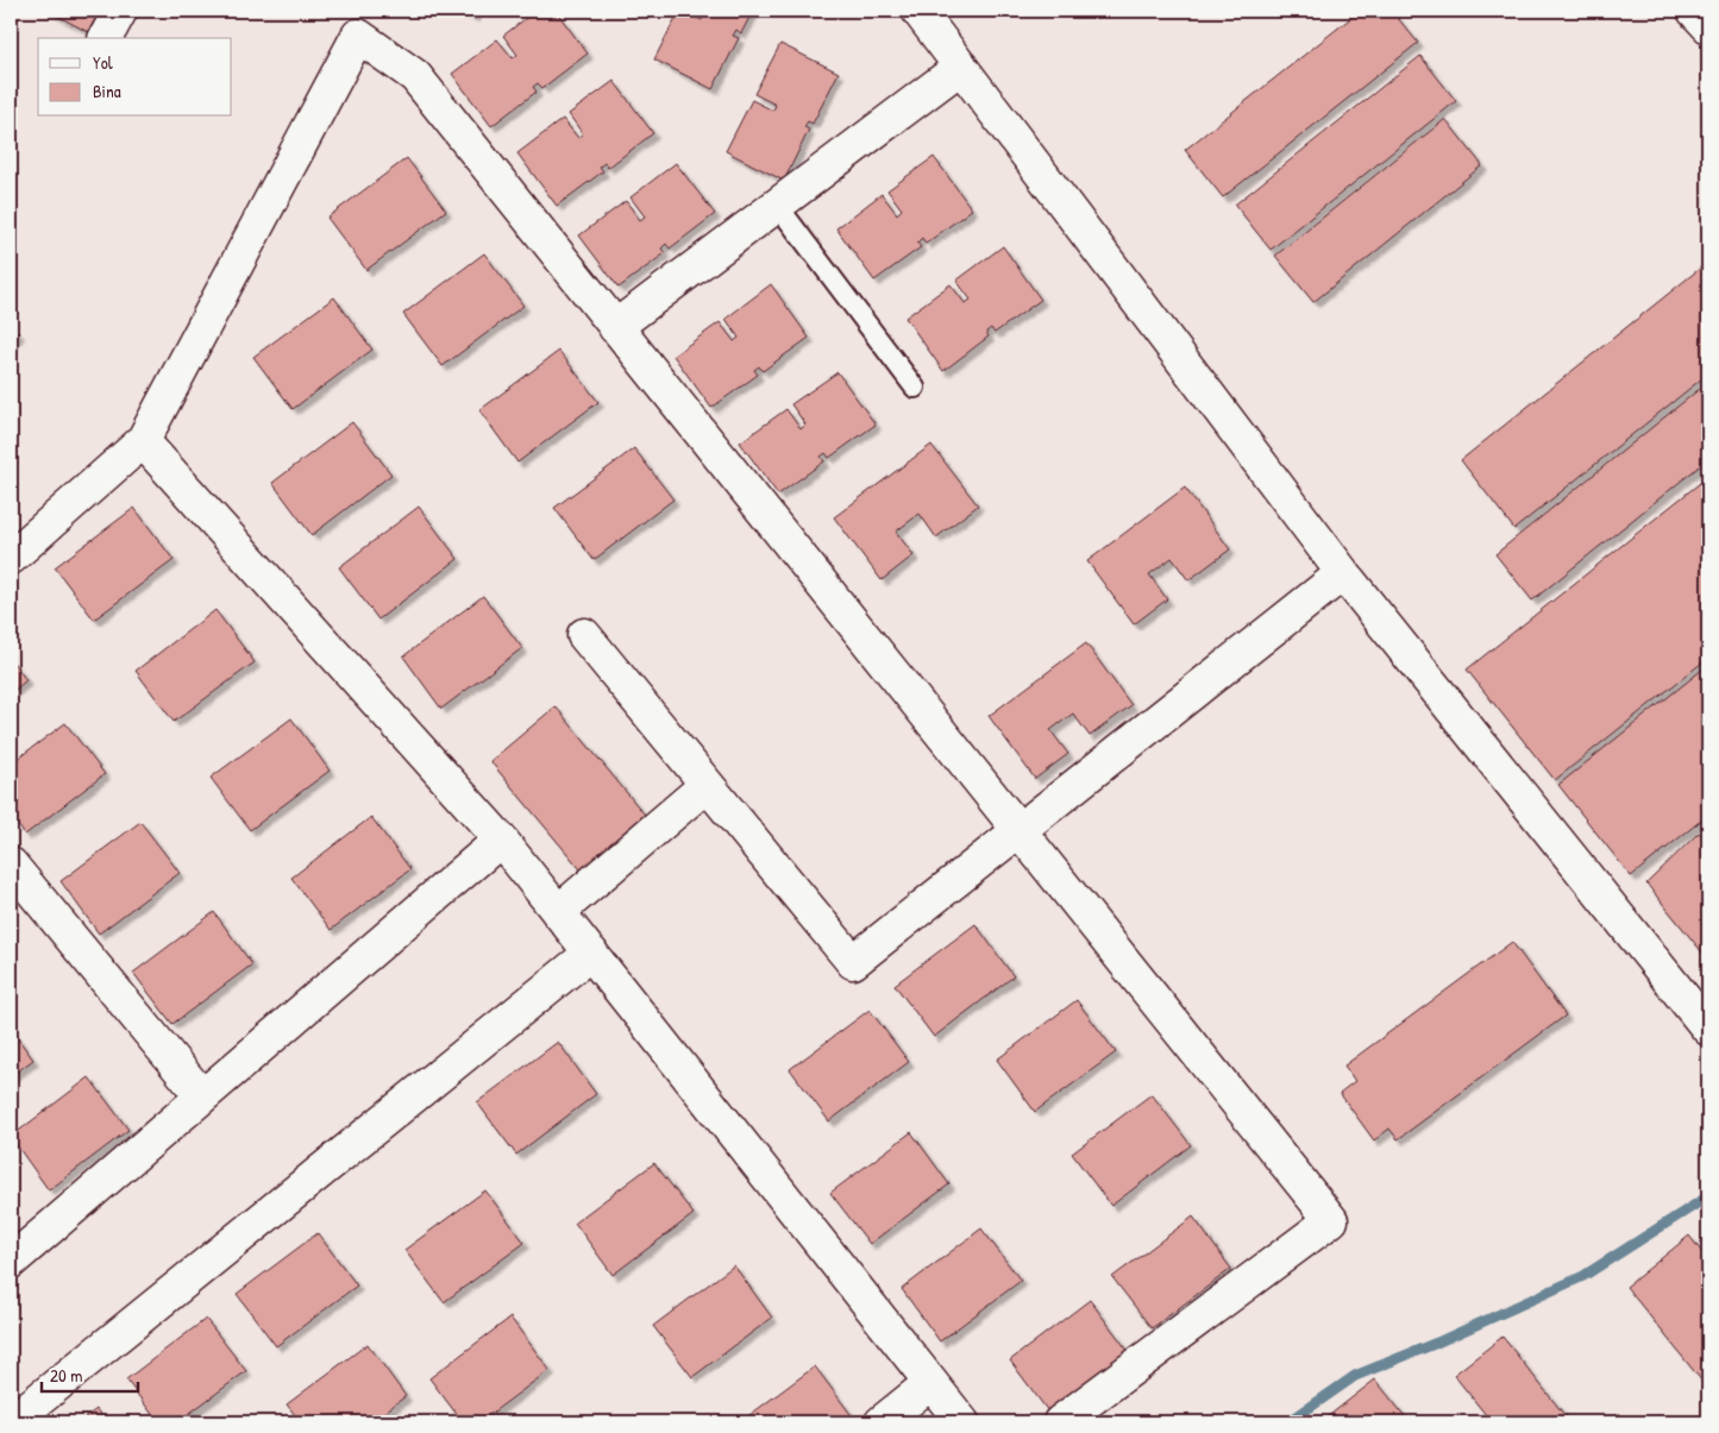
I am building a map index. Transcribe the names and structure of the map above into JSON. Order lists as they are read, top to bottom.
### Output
{
  "legend": ["Yol", "Bina"],
  "scale_bar": "20 m"
}
